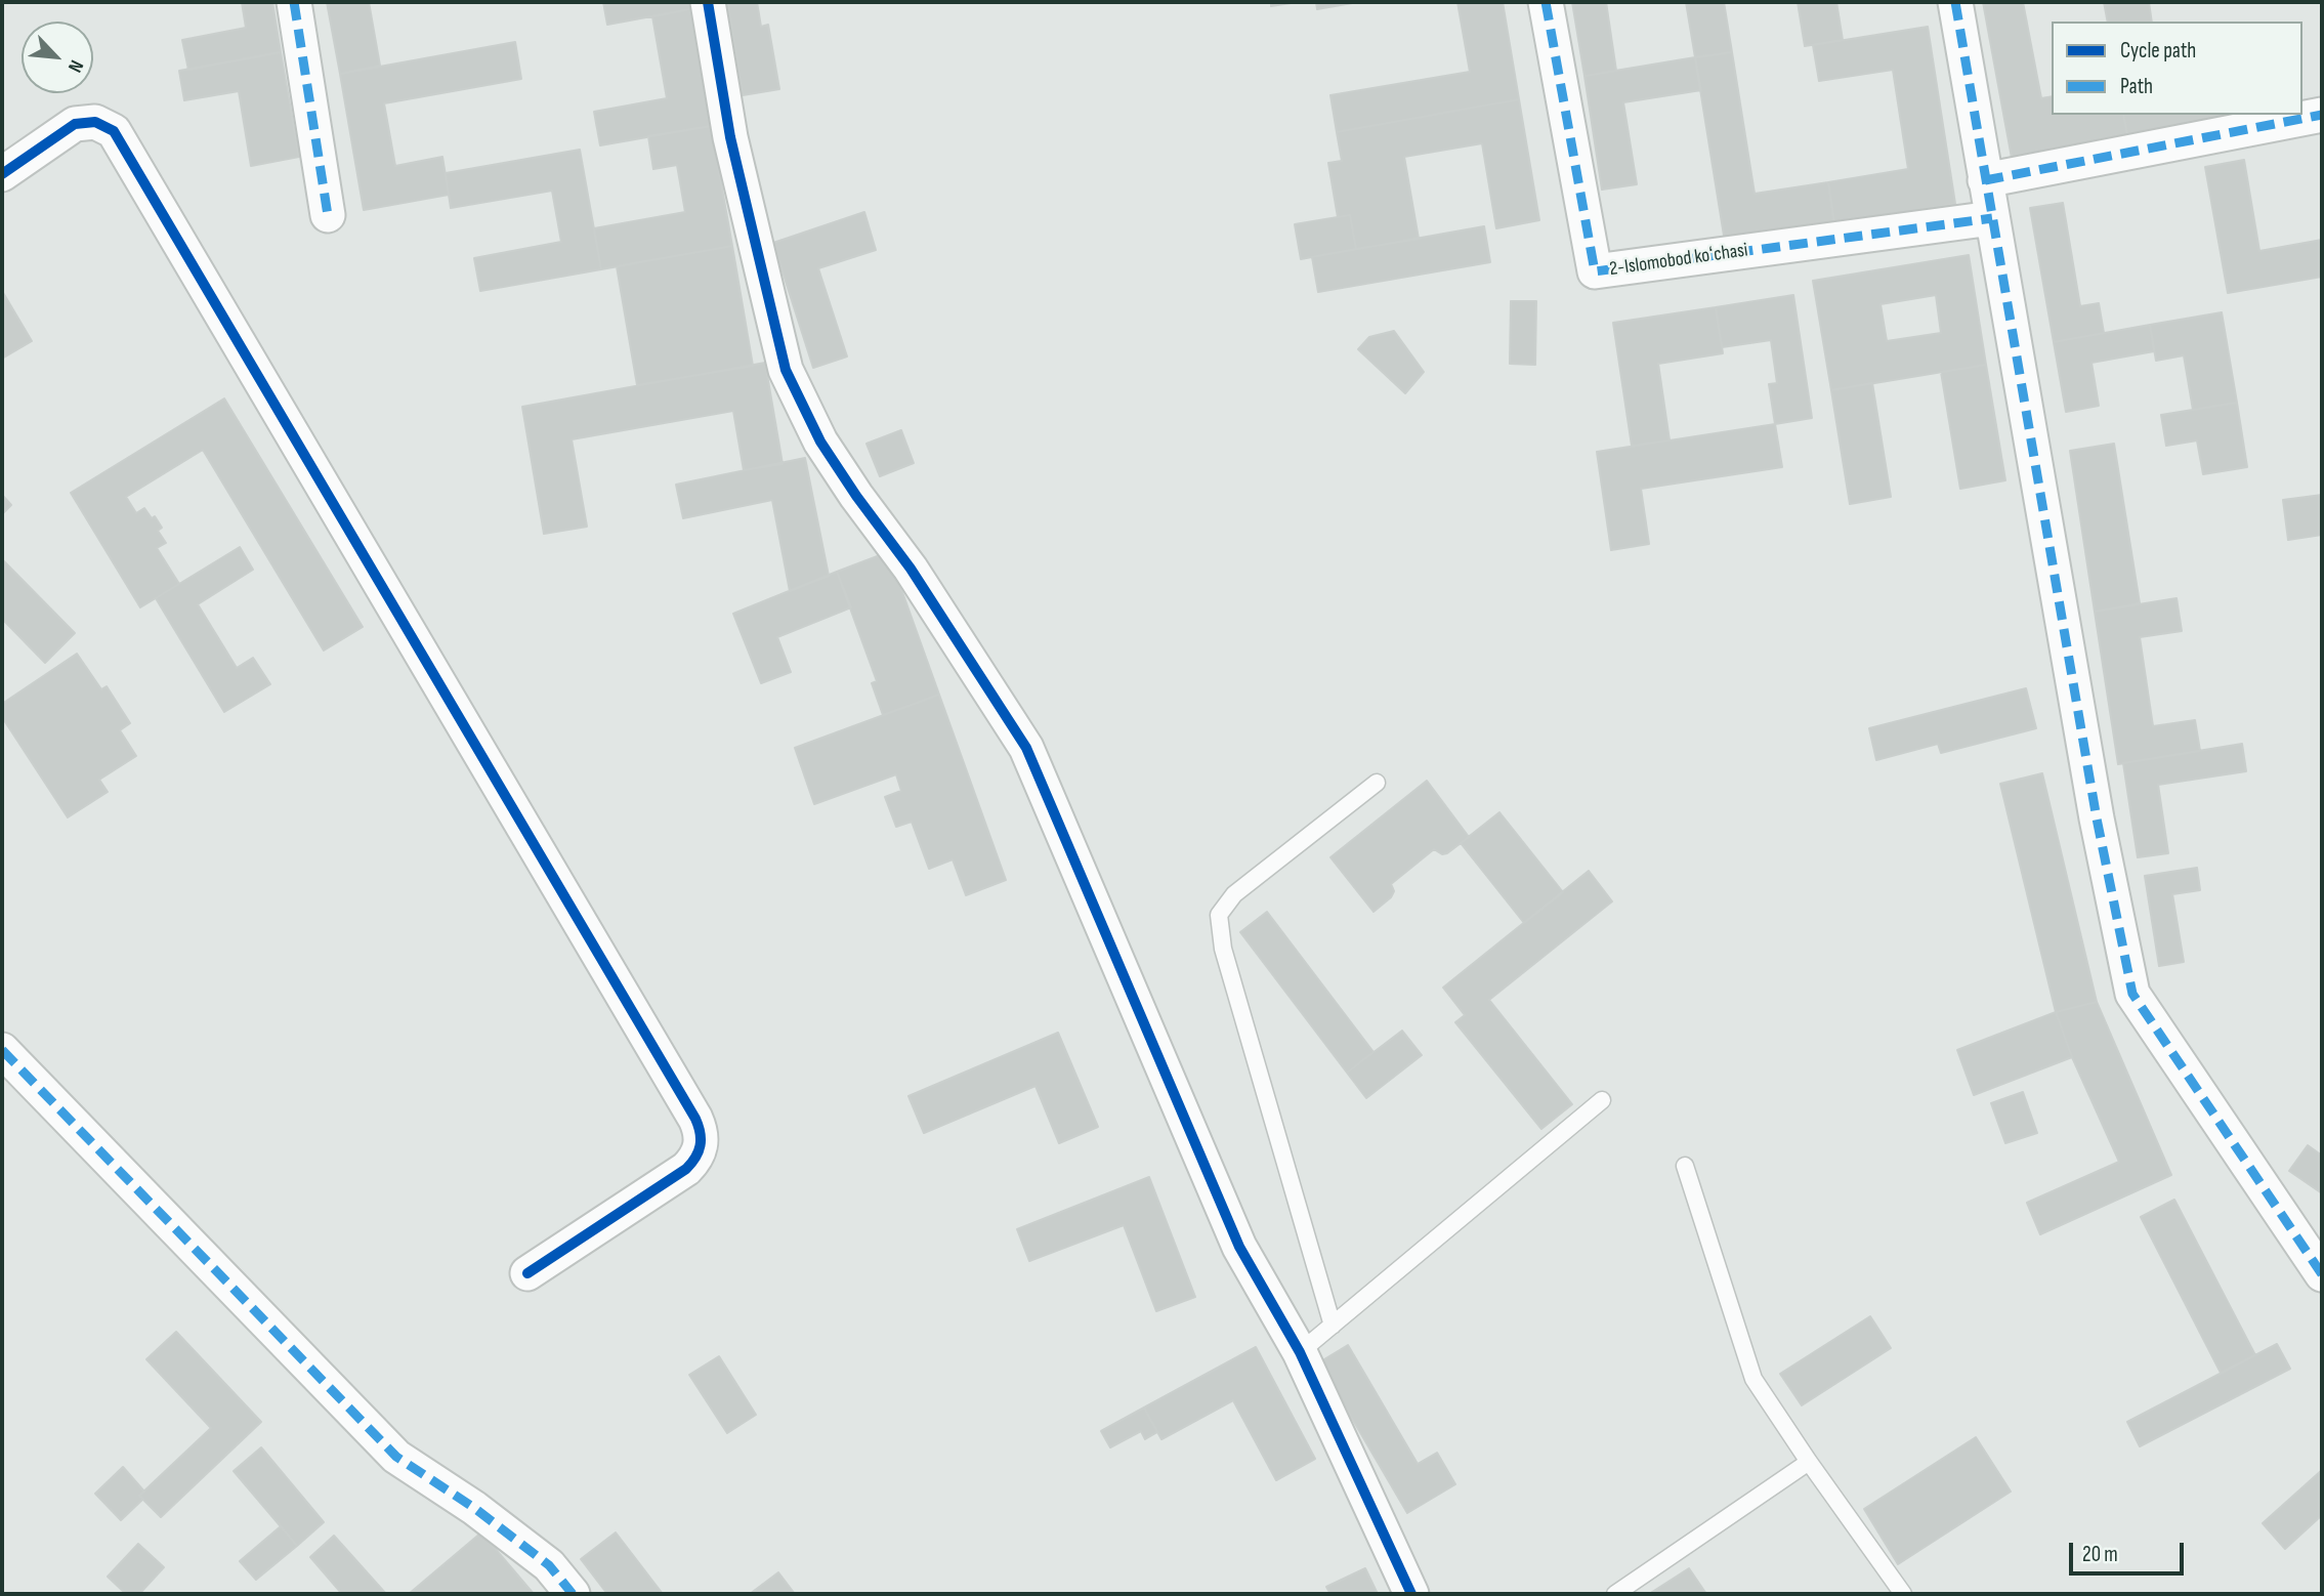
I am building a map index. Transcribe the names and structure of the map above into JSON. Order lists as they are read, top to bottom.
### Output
{
  "streets": {
    "street": ["2-Islomobod koʻchasi"]
  },
  "legend": ["Cycle path", "Path"],
  "scale_bar": "20 m",
  "north": "bottom right"
}
